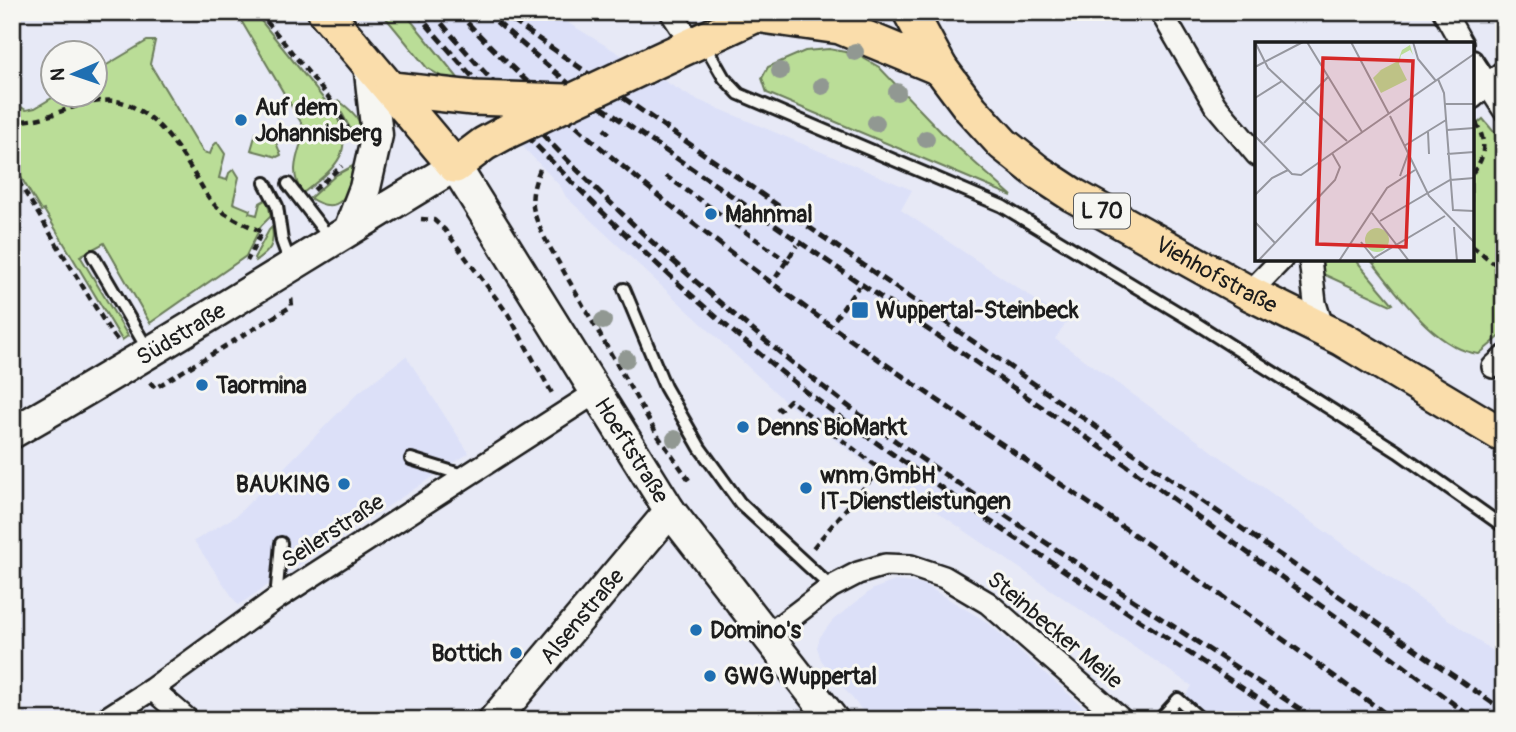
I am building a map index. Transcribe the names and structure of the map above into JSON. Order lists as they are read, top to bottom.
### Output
{
  "streets": {
    "main road": ["L 70", "Viehhofstraße", "Südstraße"],
    "street": [
      "Hoeftstraße",
      "Seilerstraße",
      "Alsenstraße",
      "Steinbecker Meile"
    ]
  },
  "crossings": [
    ["Südstraße", "Hoeftstraße"],
    ["Hoeftstraße", "Seilerstraße"],
    ["Hoeftstraße", "Alsenstraße"],
    ["Hoeftstraße", "Steinbecker Meile"]
  ],
  "places": {
    "other": [
      "Auf dem Johannisberg",
      "Mahnmal",
      "Taormina",
      "Denns BioMarkt",
      "BAUKING",
      "wnm GmbH IT-Dienstleistungen",
      "Domino's",
      "Bottich",
      "GWG Wuppertal"
    ],
    "transit": ["Wuppertal-Steinbeck"]
  },
  "north": "left"
}
